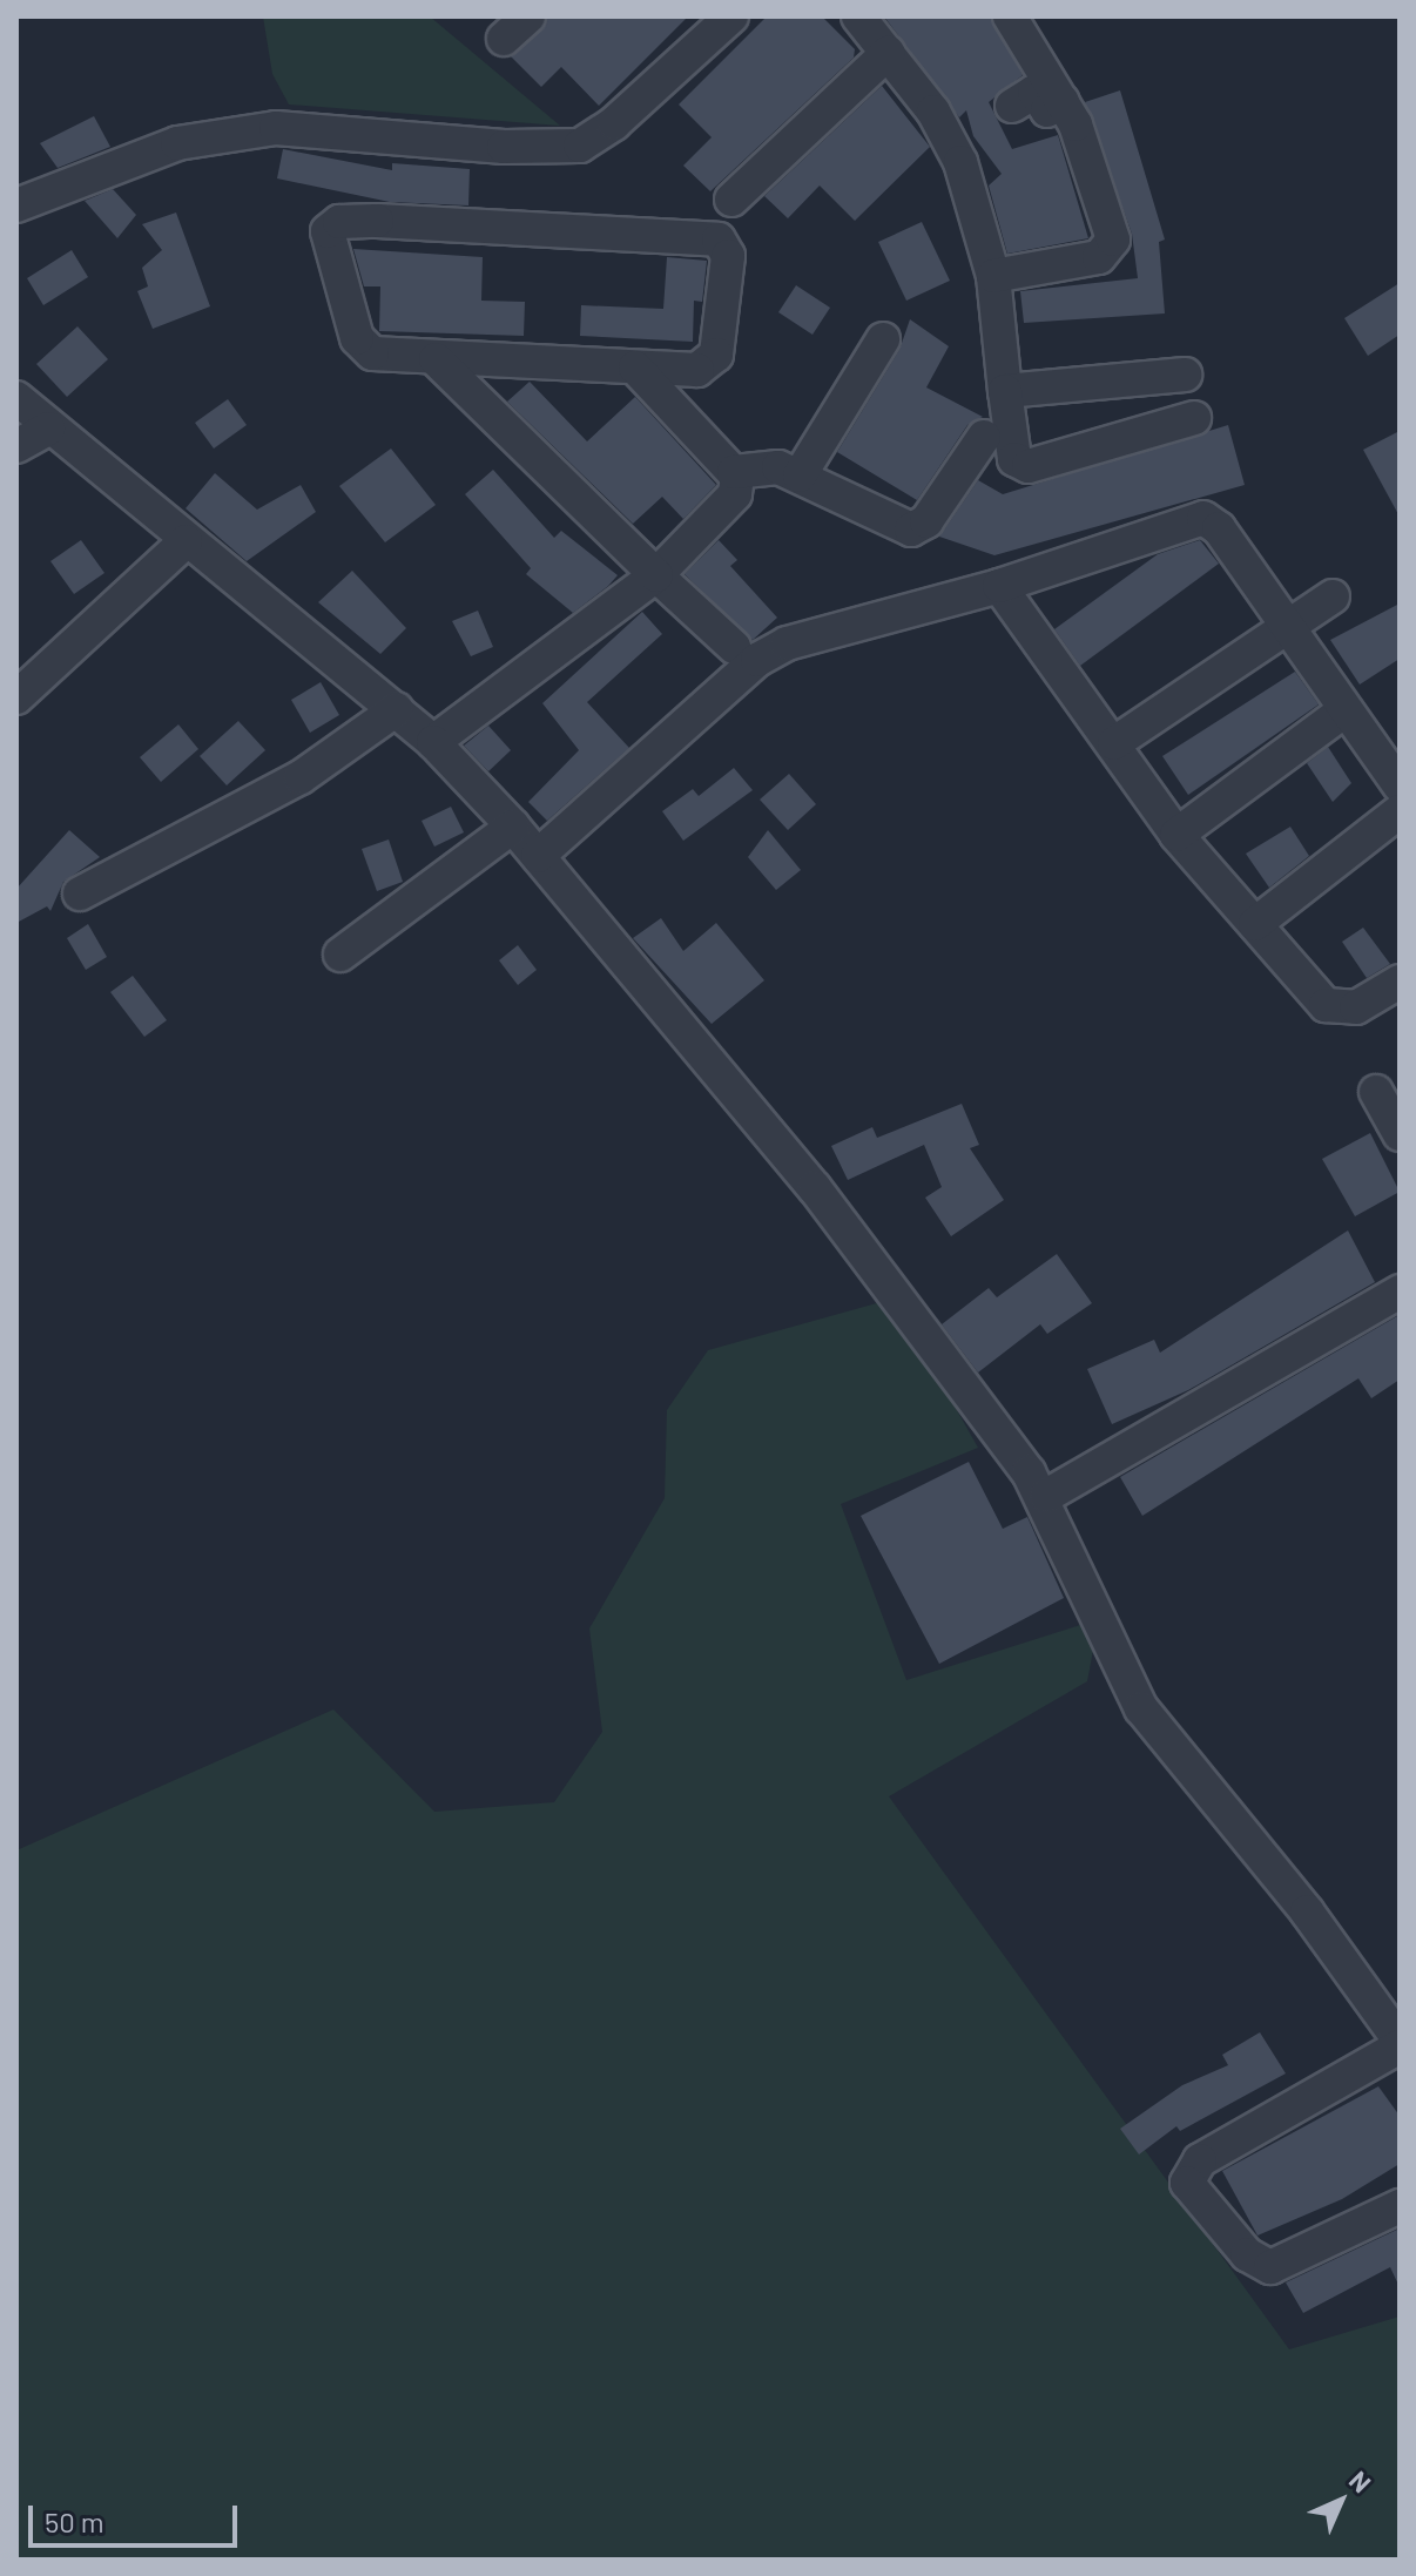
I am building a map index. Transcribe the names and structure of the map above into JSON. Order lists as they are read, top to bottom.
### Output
{
  "scale_bar": "50 m",
  "north": "top right"
}
